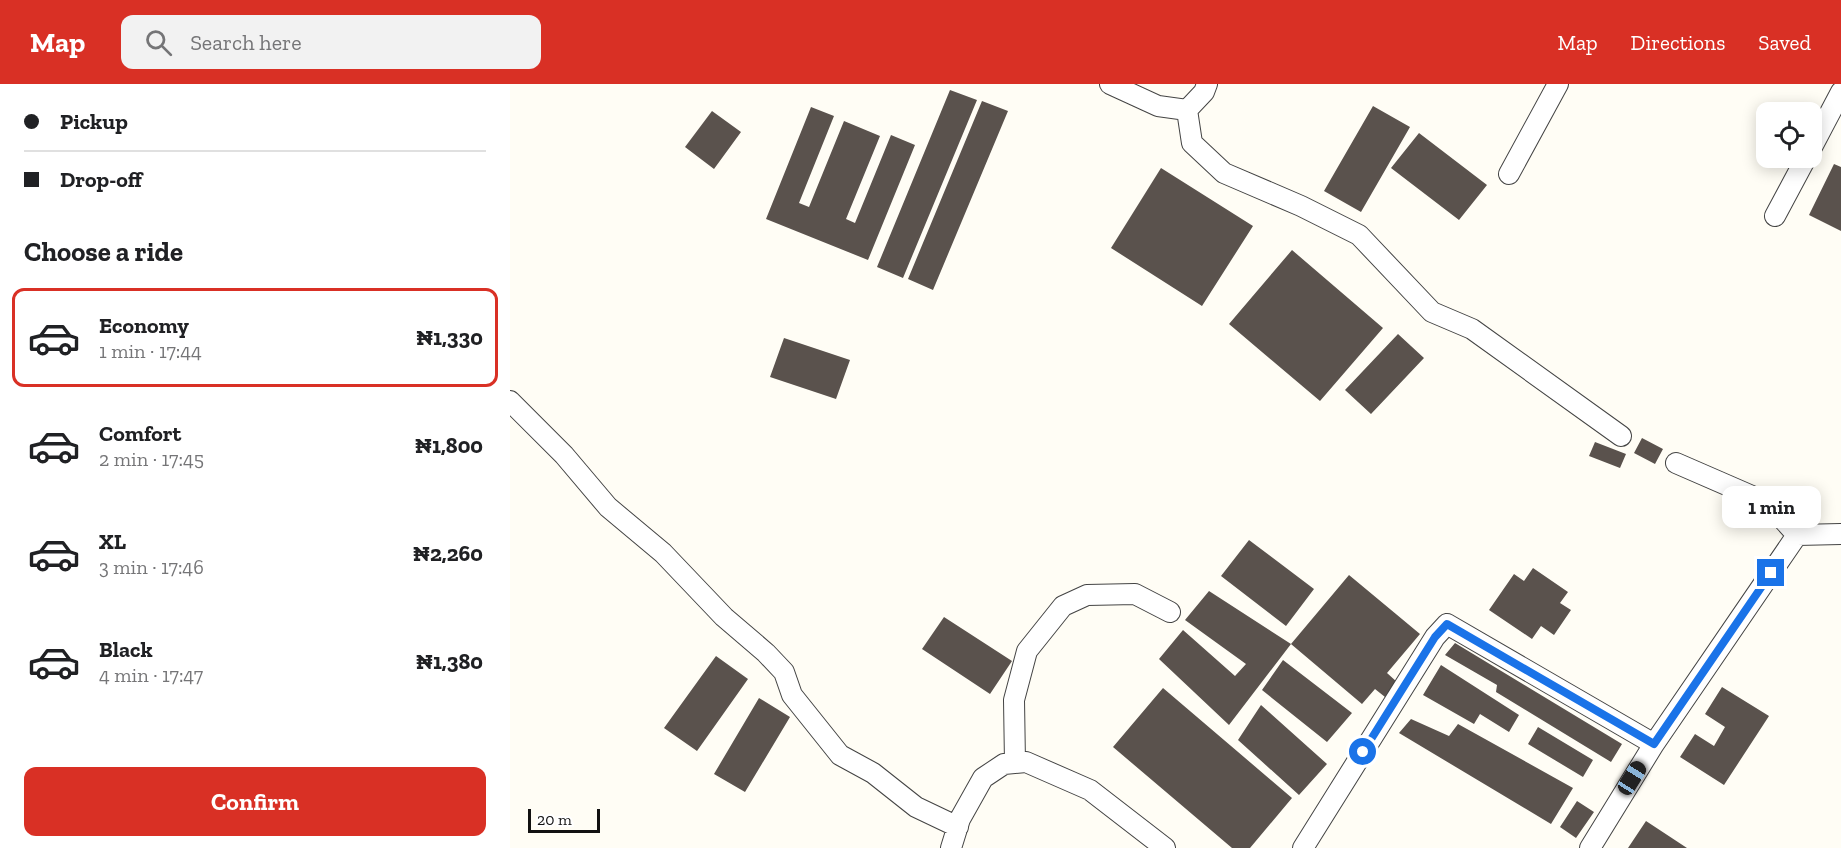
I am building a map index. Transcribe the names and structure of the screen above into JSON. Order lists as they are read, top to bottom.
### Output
{
  "scale_bar": "20 m",
  "page": {
    "header": "Map",
    "search": "Search here",
    "nav": ["Map", "Directions", "Saved"],
    "banner": ["Pickup", "Drop-off"],
    "heading": "Choose a ride",
    "list": [
      {
        "name": "Economy",
        "note": "1 min · 17:44",
        "value": "₦1,330"
      },
      {
        "name": "Comfort",
        "note": "2 min · 17:45",
        "value": "₦1,800"
      },
      {
        "name": "XL",
        "note": "3 min · 17:46",
        "value": "₦2,260"
      },
      {
        "name": "Black",
        "note": "4 min · 17:47",
        "value": "₦1,380"
      }
    ],
    "bubble": "1 min",
    "buttons": "Confirm",
    "scale": "20 m"
  }
}
